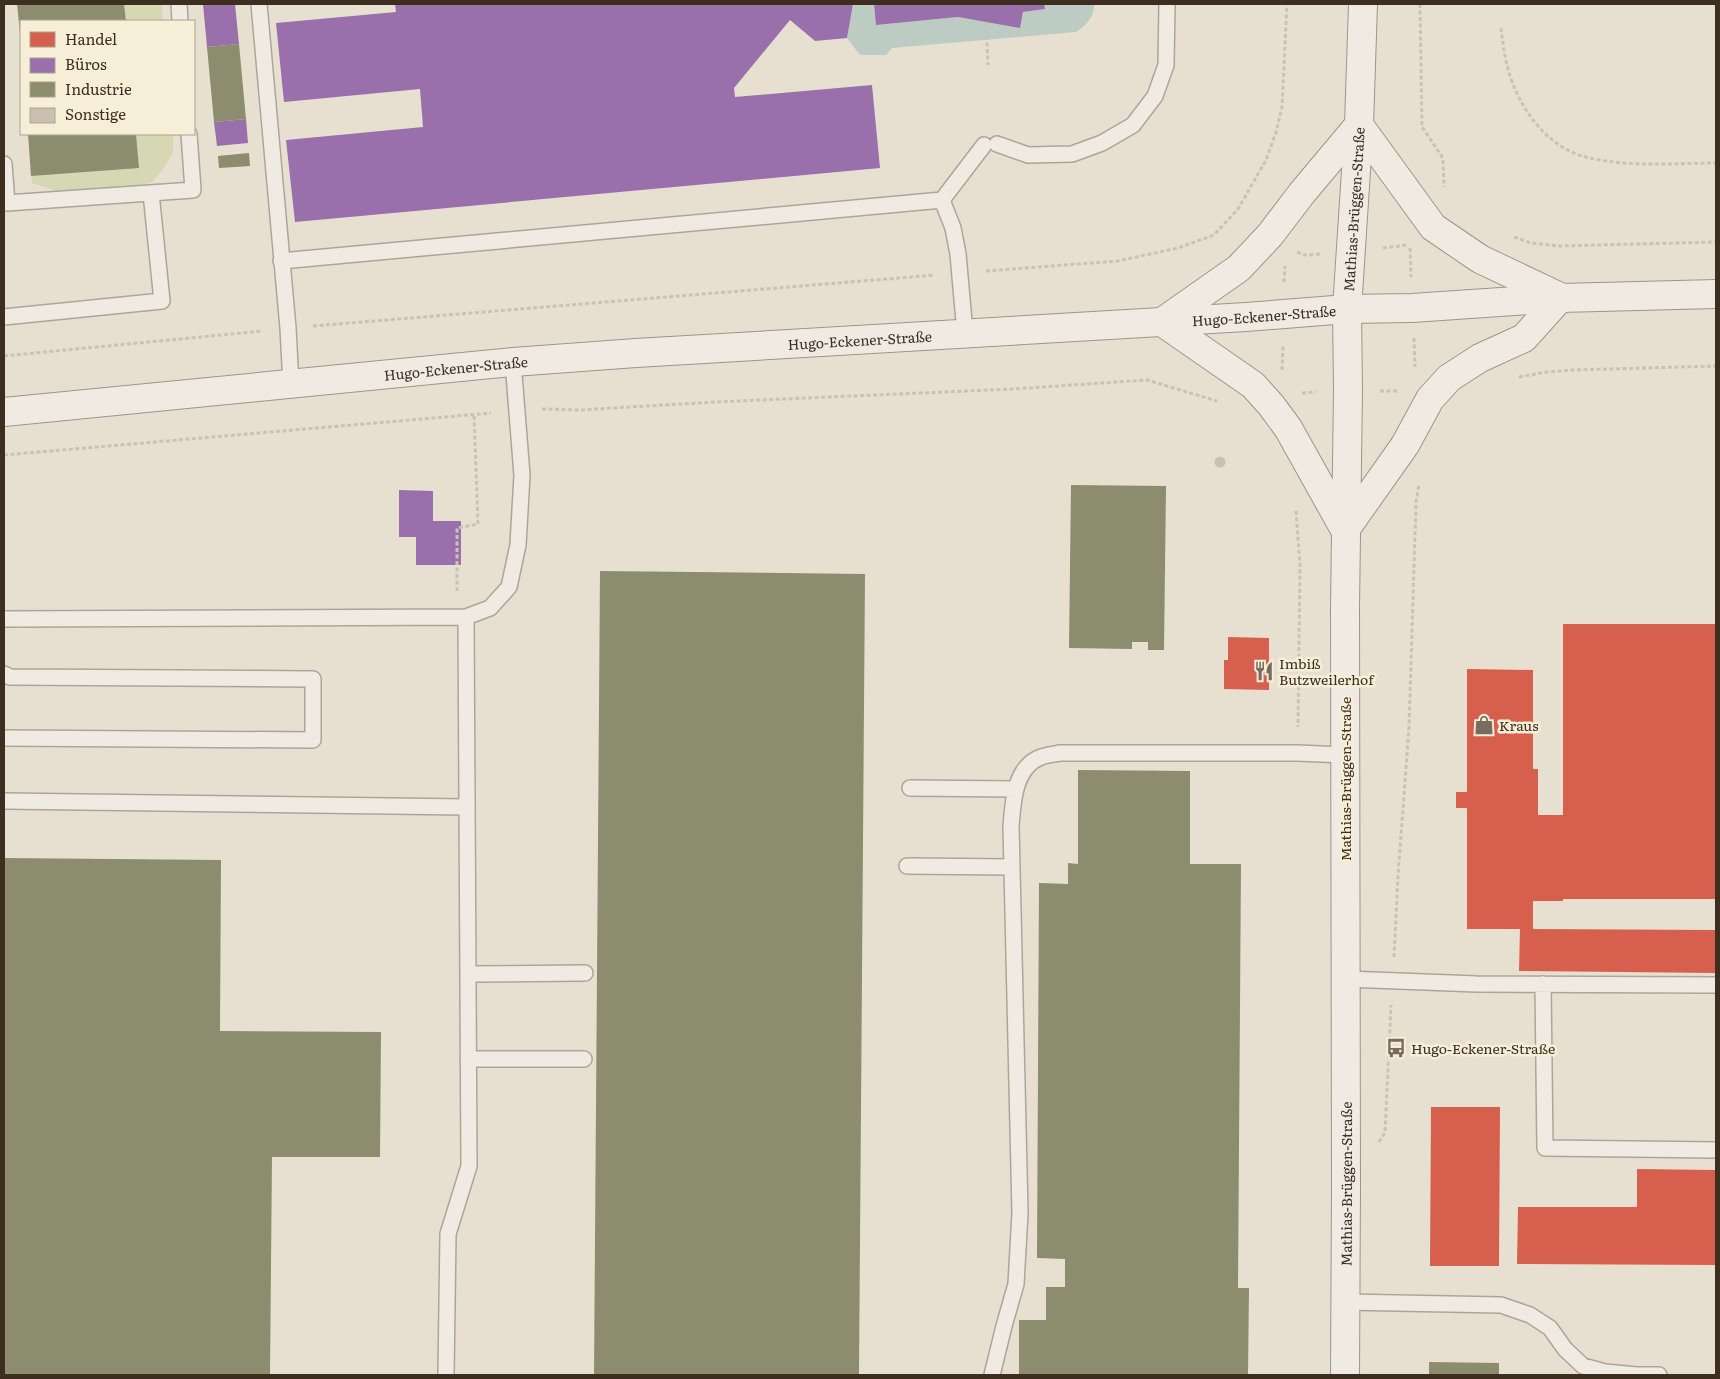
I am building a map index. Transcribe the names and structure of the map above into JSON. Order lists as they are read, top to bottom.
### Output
{
  "streets": {
    "street": ["Mathias-Brüggen-Straße", "Hugo-Eckener-Straße"]
  },
  "crossings": [
    ["Mathias-Brüggen-Straße", "Hugo-Eckener-Straße"]
  ],
  "places": {
    "restaurant": ["Imbiß Butzweilerhof"],
    "shop": ["Kraus"],
    "bus stop": ["Hugo-Eckener-Straße"]
  },
  "legend": [
    "Handel",
    "Büros",
    "Industrie",
    "Sonstige"
  ]
}
